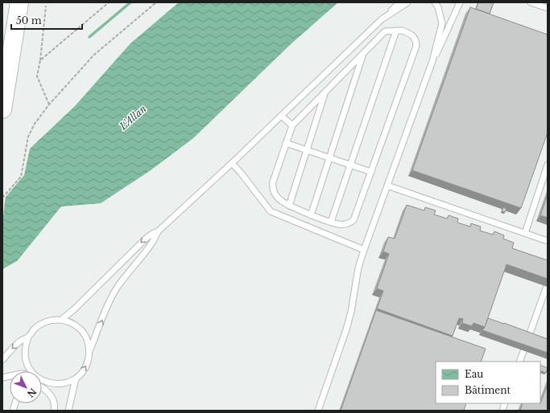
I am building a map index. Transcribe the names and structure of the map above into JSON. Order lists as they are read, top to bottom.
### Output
{
  "water": ["L'Allan"],
  "legend": ["Eau", "Bâtiment"],
  "scale_bar": "50 m",
  "north": "bottom right"
}
